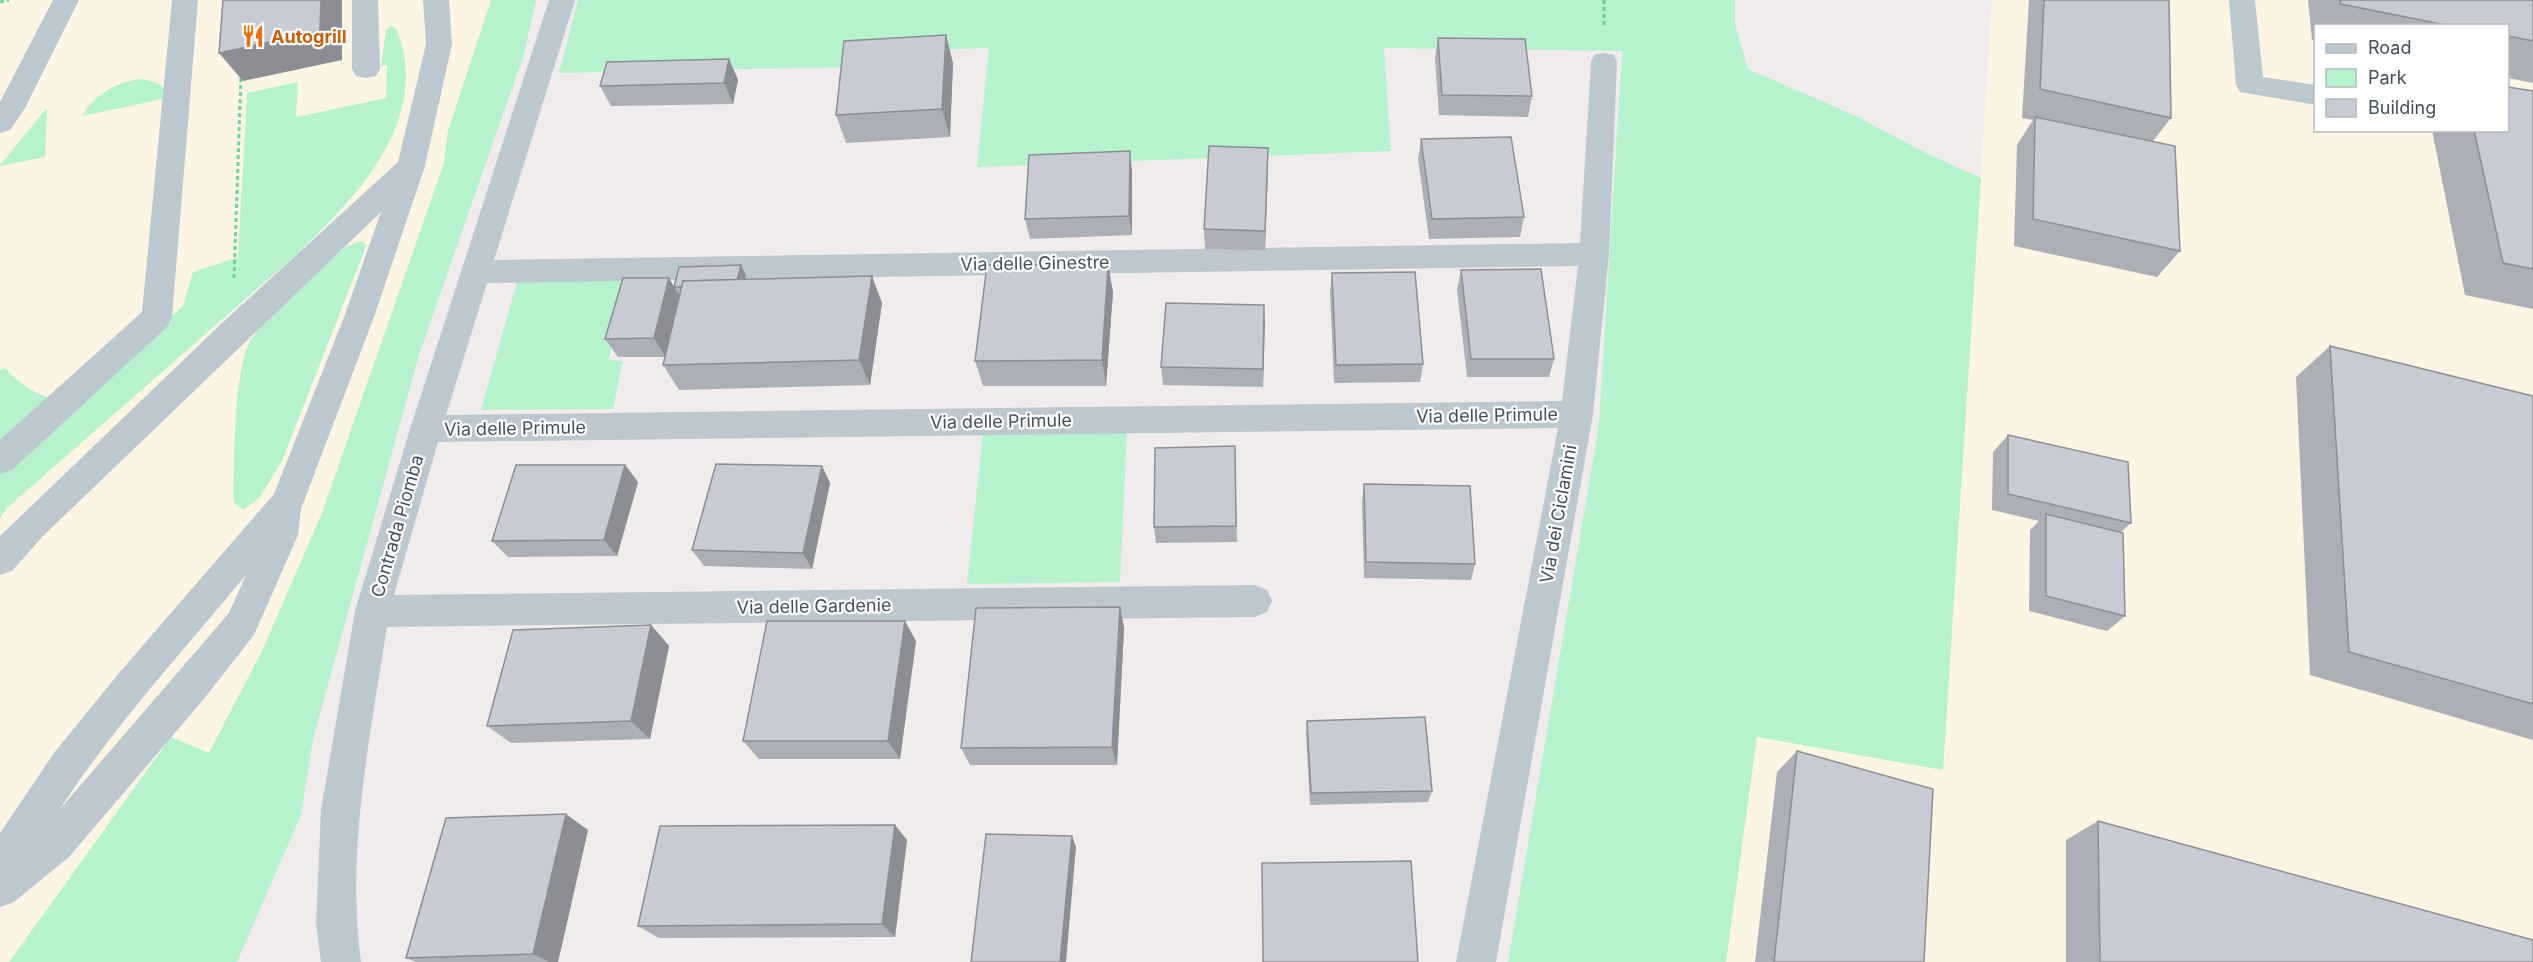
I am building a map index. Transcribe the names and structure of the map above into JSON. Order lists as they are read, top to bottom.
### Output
{
  "streets": {
    "street": [
      "Via delle Ginestre",
      "Via delle Primule",
      "Via dei Ciclamini",
      "Contrada Piomba",
      "Via delle Gardenie"
    ]
  },
  "crossings": [
    ["Via delle Ginestre", "Via dei Ciclamini"],
    ["Via delle Ginestre", "Contrada Piomba"],
    ["Via delle Primule", "Via dei Ciclamini"],
    ["Via delle Primule", "Contrada Piomba"],
    ["Contrada Piomba", "Via delle Gardenie"]
  ],
  "places": {
    "restaurant": ["Autogrill"]
  },
  "legend": ["Road", "Park", "Building"]
}
